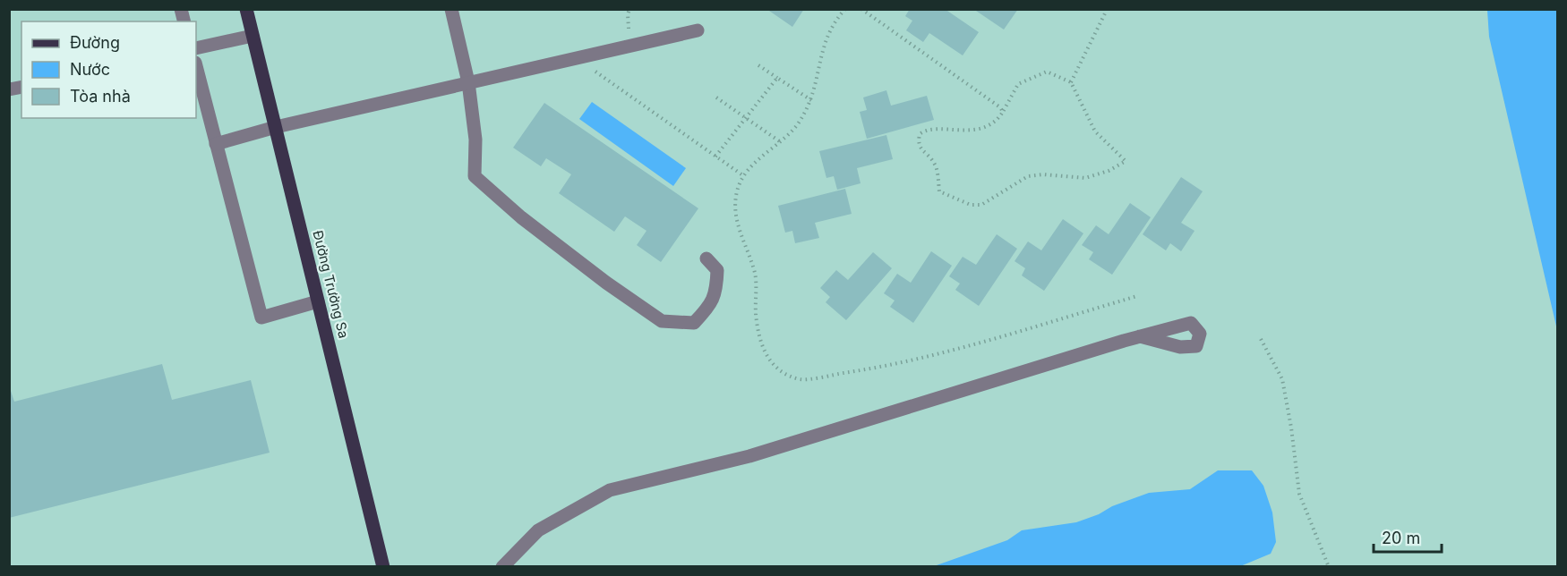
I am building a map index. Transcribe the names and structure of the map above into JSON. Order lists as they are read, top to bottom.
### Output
{
  "streets": {
    "main road": ["Đường Trường Sa"]
  },
  "legend": ["Đường", "Nước", "Tòa nhà"],
  "scale_bar": "20 m"
}
